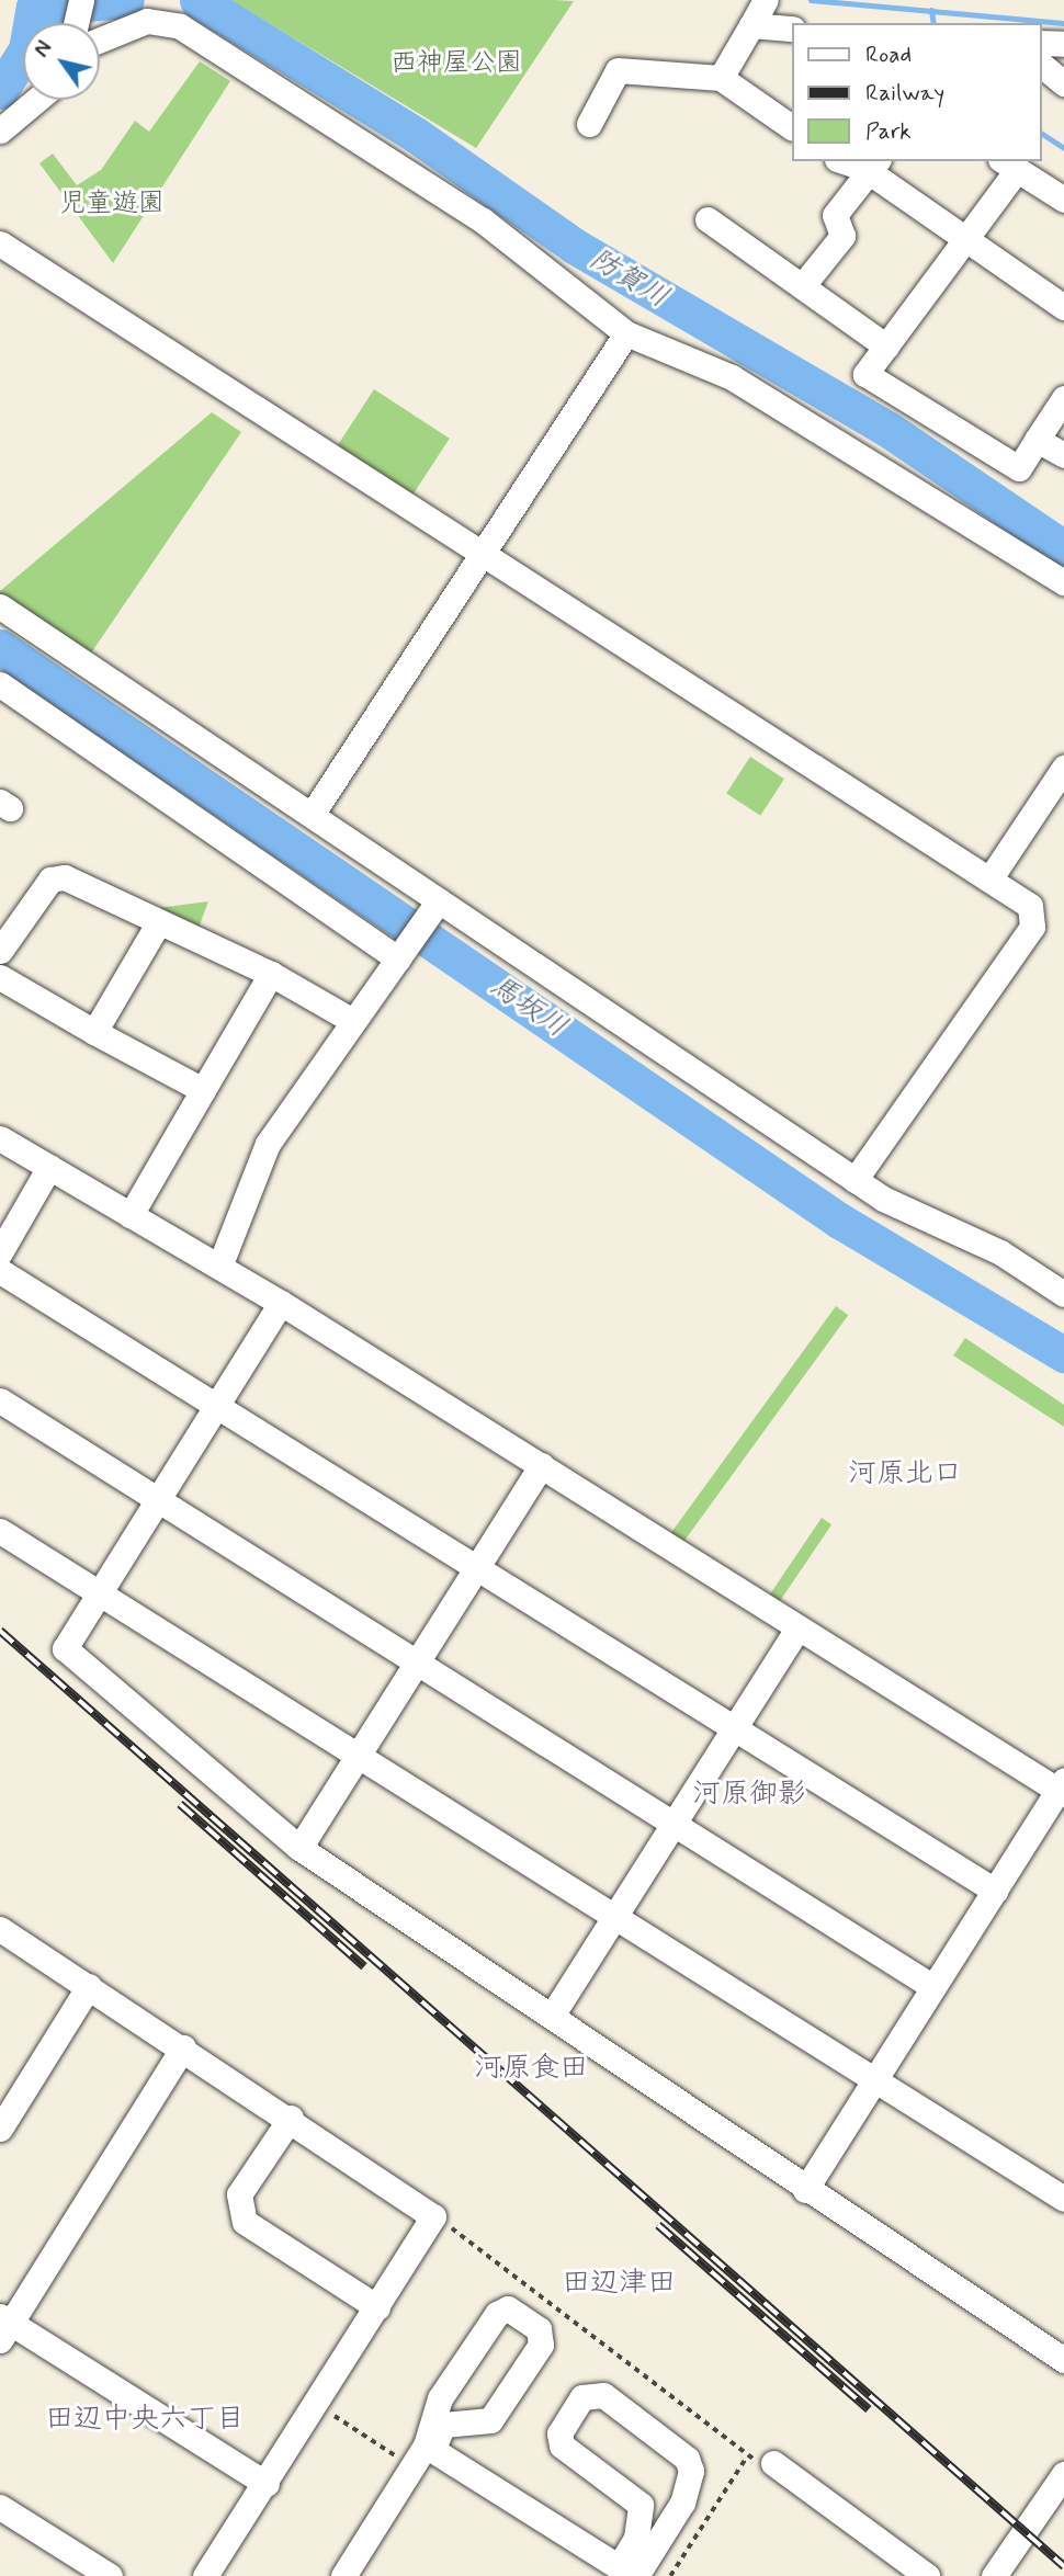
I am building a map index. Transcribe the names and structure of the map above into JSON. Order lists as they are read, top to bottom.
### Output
{
  "districts": [
    "河原北口",
    "河原御影",
    "河原食田",
    "田辺津田",
    "田辺中央六丁目"
  ],
  "water": ["防賀川", "馬坂川"],
  "parks": ["西神屋公園", "児童遊園"],
  "legend": ["Road", "Railway", "Park"],
  "north": "top left"
}
